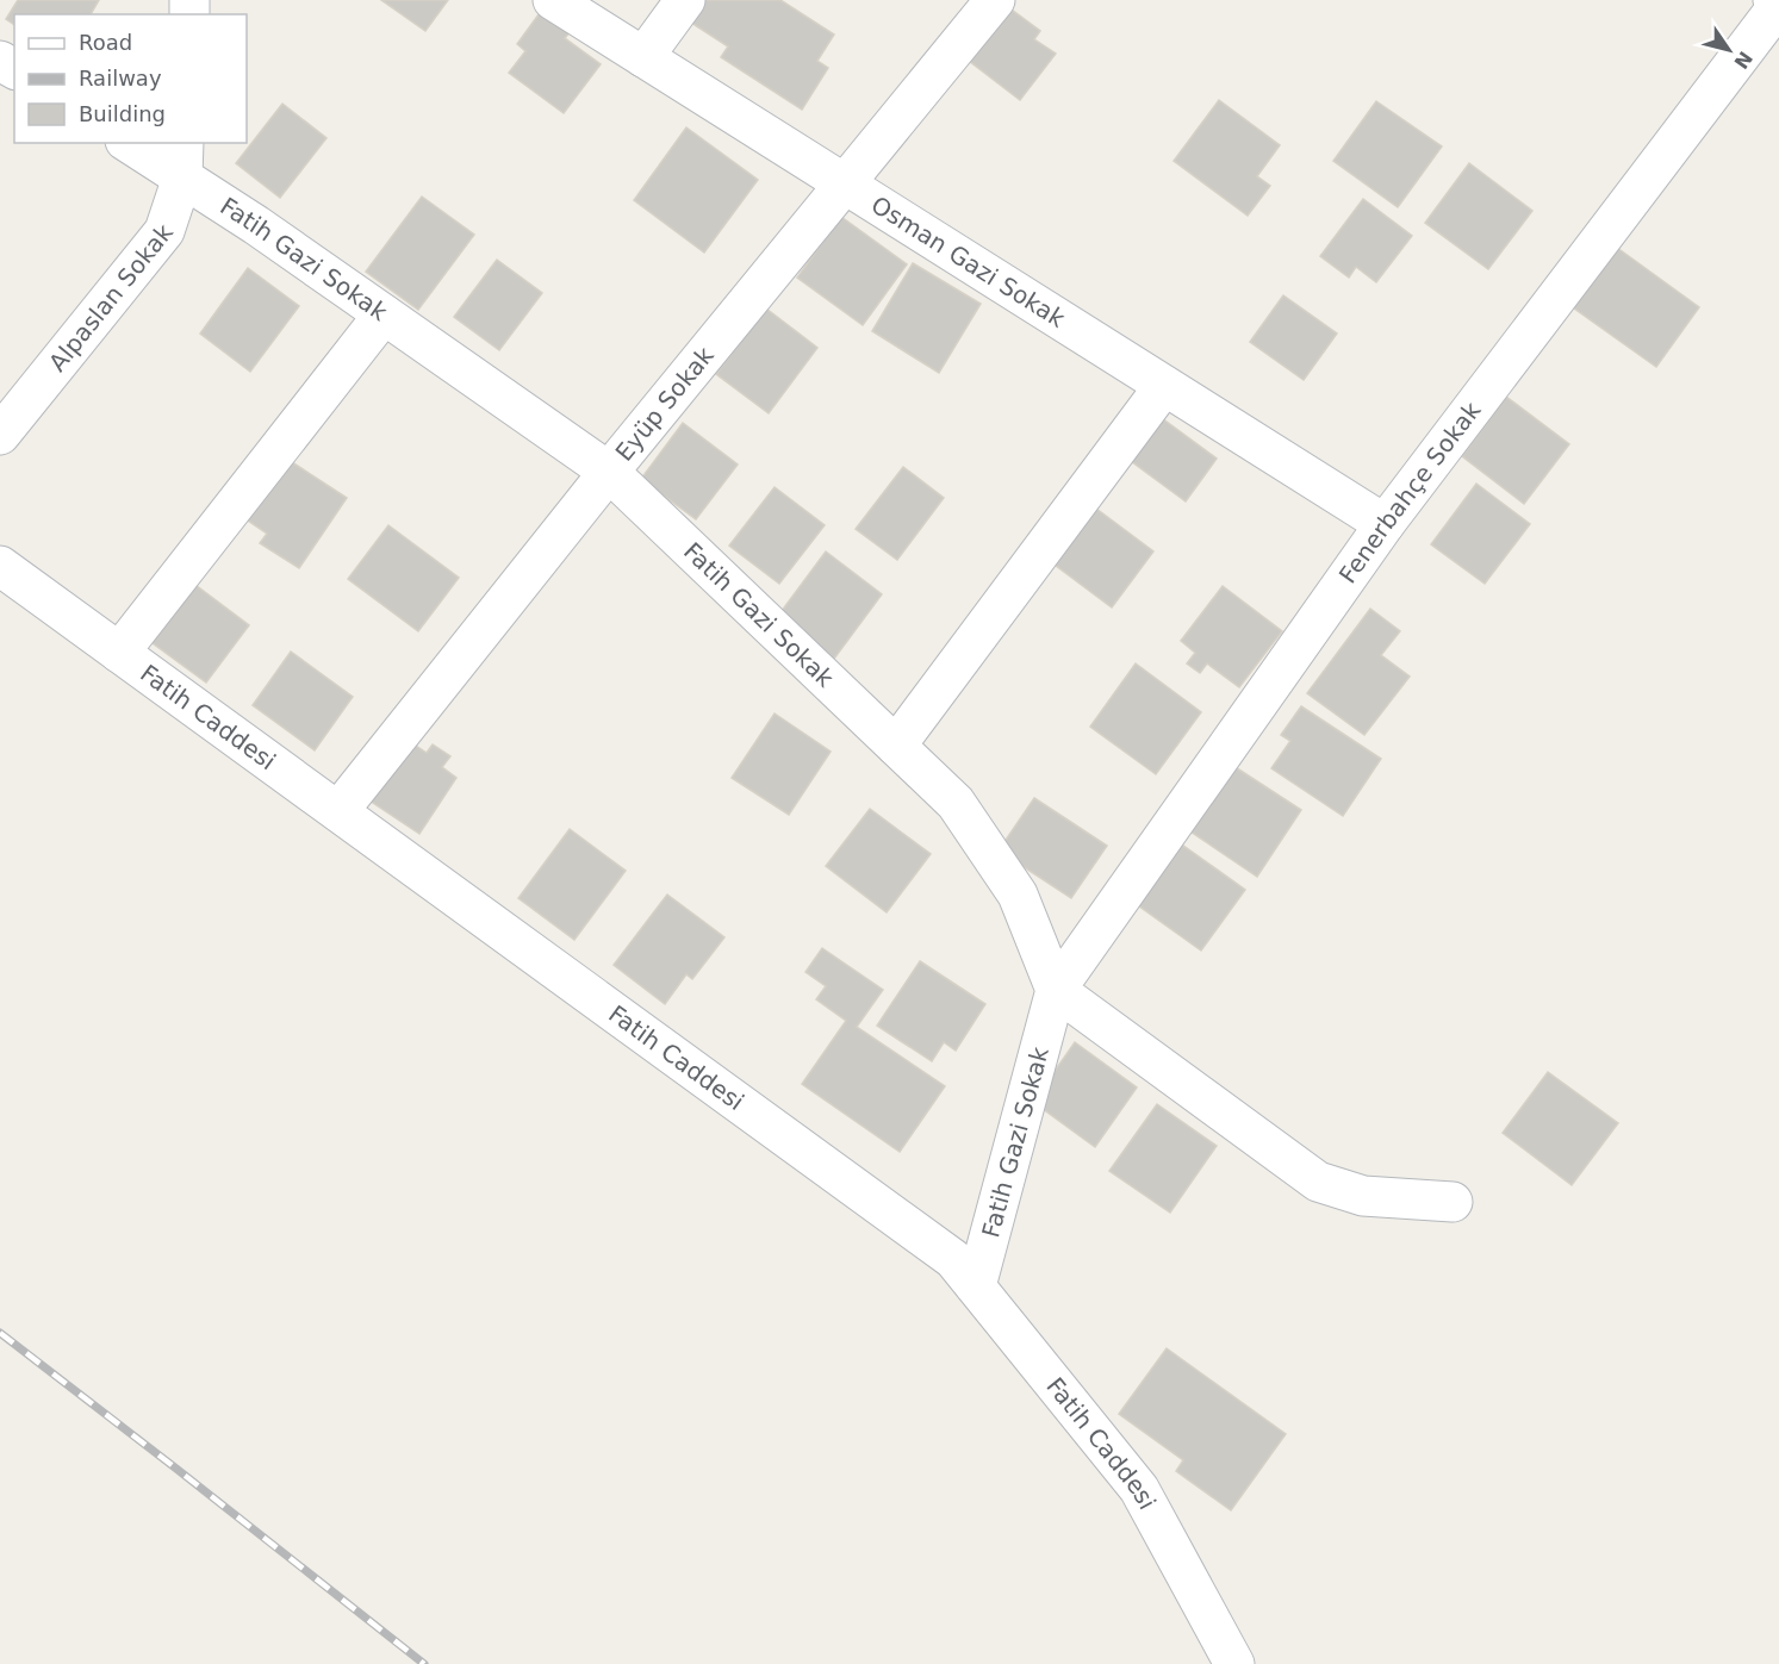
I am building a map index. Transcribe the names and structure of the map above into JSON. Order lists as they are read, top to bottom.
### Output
{
  "streets": {
    "street": [
      "Fatih Gazi Sokak",
      "Osman Gazi Sokak",
      "Alpaslan Sokak",
      "Eyüp Sokak",
      "Fenerbahçe Sokak",
      "Fatih Caddesi"
    ]
  },
  "crossings": [
    ["Fatih Gazi Sokak", "Alpaslan Sokak"],
    ["Fatih Gazi Sokak", "Eyüp Sokak"],
    ["Fatih Gazi Sokak", "Fenerbahçe Sokak"],
    ["Fatih Gazi Sokak", "Fatih Caddesi"],
    ["Osman Gazi Sokak", "Eyüp Sokak"],
    ["Osman Gazi Sokak", "Fenerbahçe Sokak"],
    ["Eyüp Sokak", "Fatih Caddesi"]
  ],
  "legend": ["Road", "Railway", "Building"],
  "north": "bottom right"
}
